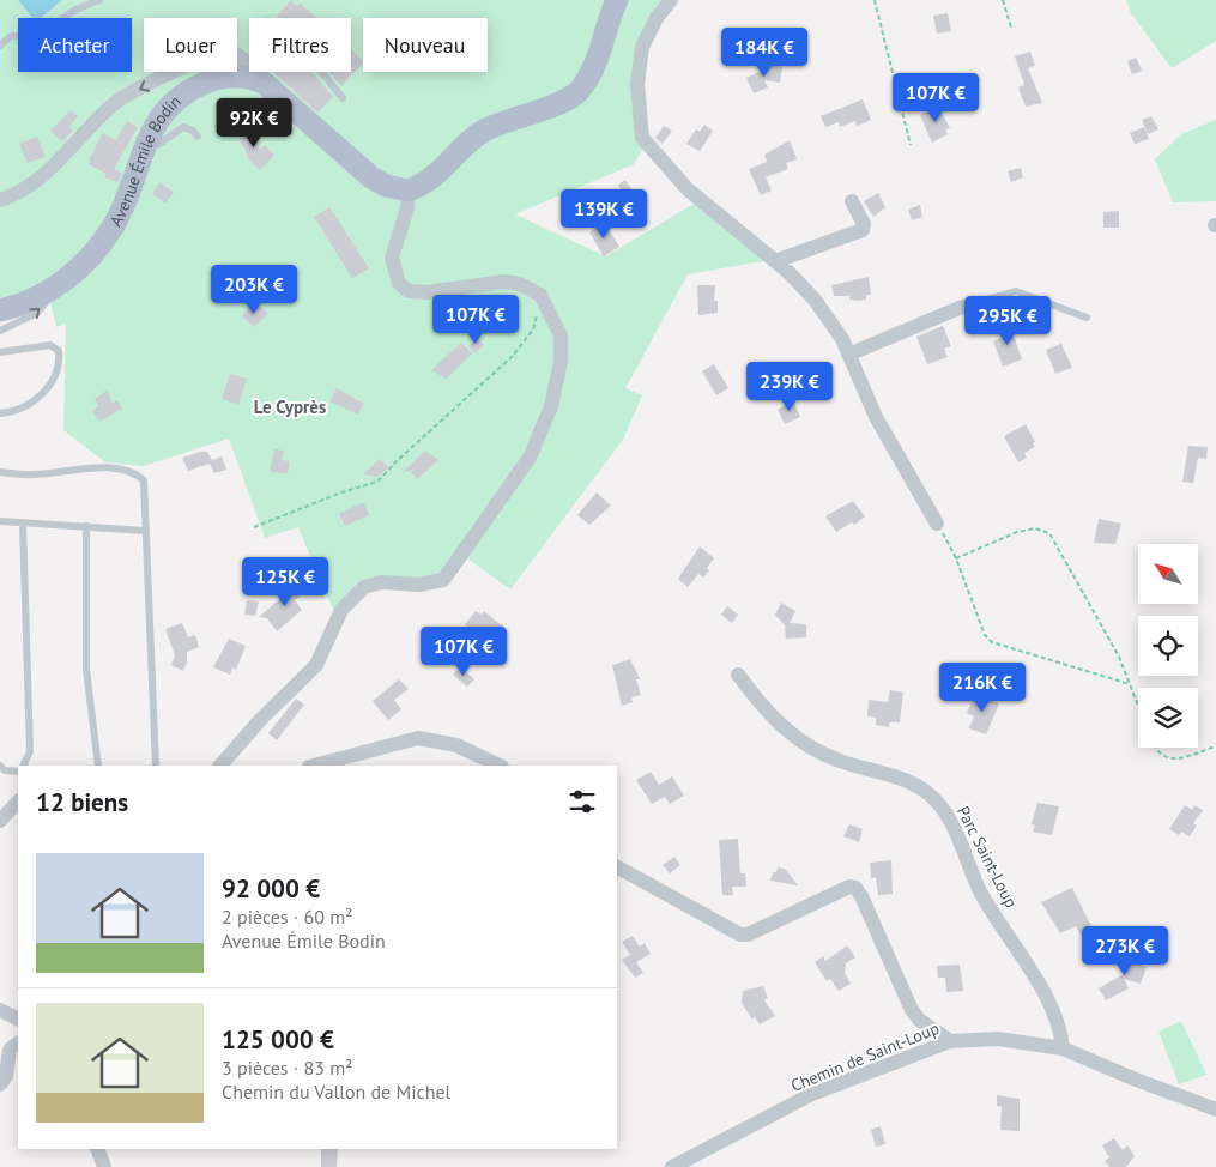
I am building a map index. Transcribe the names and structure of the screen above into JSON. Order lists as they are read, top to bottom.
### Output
{
  "streets": {
    "main road": ["Avenue Émile Bodin"],
    "street": ["Parc Saint-Loup", "Chemin de Saint-Loup"]
  },
  "crossings": [
    ["Parc Saint-Loup", "Chemin de Saint-Loup"]
  ],
  "districts": ["Le Cyprès"],
  "north": "top left",
  "page": {
    "chip": [
      "Acheter",
      "Louer",
      "Filtres",
      "Nouveau"
    ],
    "price": [
      "184K €",
      "107K €",
      "92K €",
      "139K €",
      "203K €",
      "107K €",
      "295K €",
      "239K €",
      "125K €",
      "107K €",
      "216K €",
      "273K €"
    ],
    "heading": "12 biens",
    "list": [
      {
        "name": "92 000 €",
        "note": "2 pièces · 60 m² · Avenue Émile Bodin"
      },
      {
        "name": "125 000 €",
        "note": "3 pièces · 83 m² · Chemin du Vallon de Michel"
      }
    ]
  }
}
